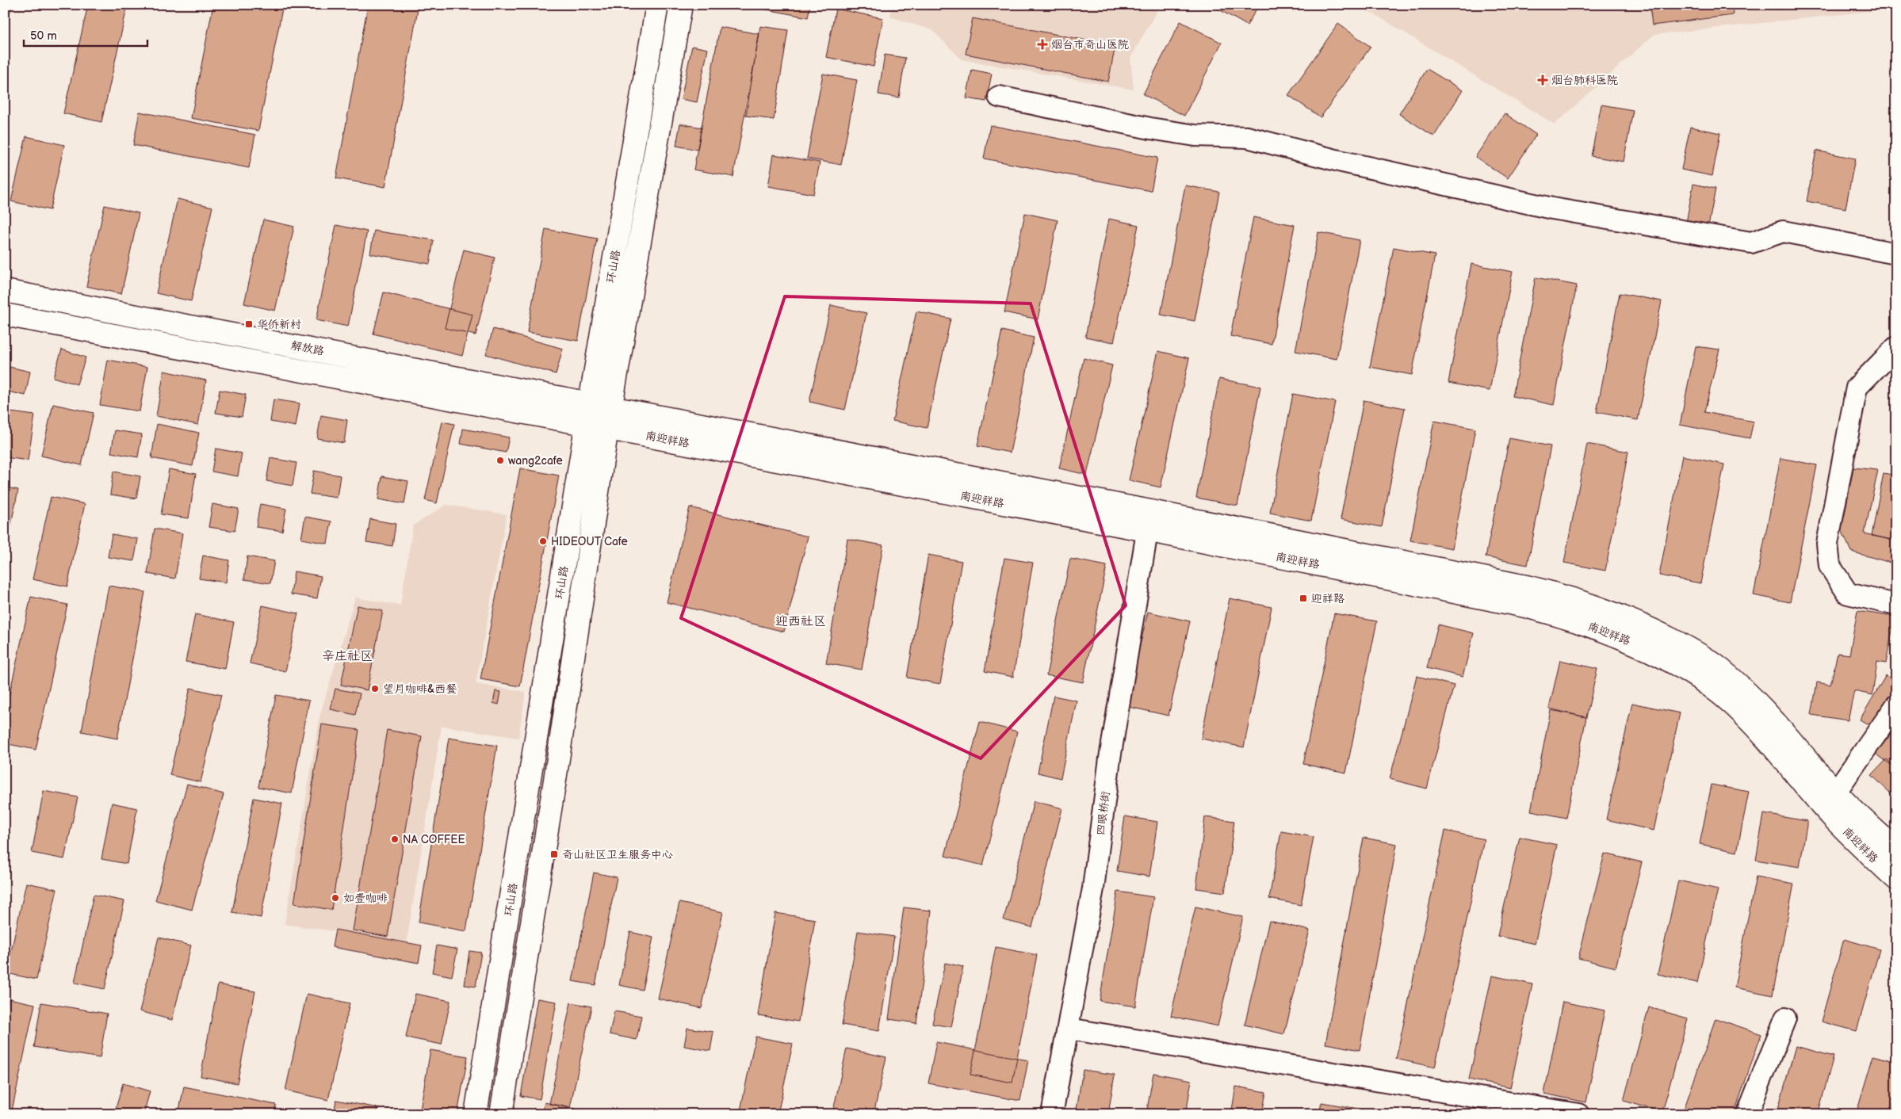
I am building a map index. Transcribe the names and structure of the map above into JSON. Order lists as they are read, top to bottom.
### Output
{
  "streets": {
    "main road": ["环山路", "解放路", "南迎祥路"],
    "street": ["四眼桥街"]
  },
  "crossings": [
    ["环山路", "解放路"],
    ["环山路", "南迎祥路"],
    ["解放路", "南迎祥路"],
    ["南迎祥路", "四眼桥街"]
  ],
  "districts": ["迎西社区", "辛庄社区"],
  "places": {
    "health": ["烟台市奇山医院", "烟台肺科医院"],
    "transit": ["华侨新村", "迎祥路", "奇山社区卫生服务中心"],
    "other": [
      "wang2cafe",
      "HIDEOUT Cafe",
      "望月咖啡&西餐",
      "NA COFFEE",
      "如壹咖啡"
    ]
  },
  "scale_bar": "50 m"
}
